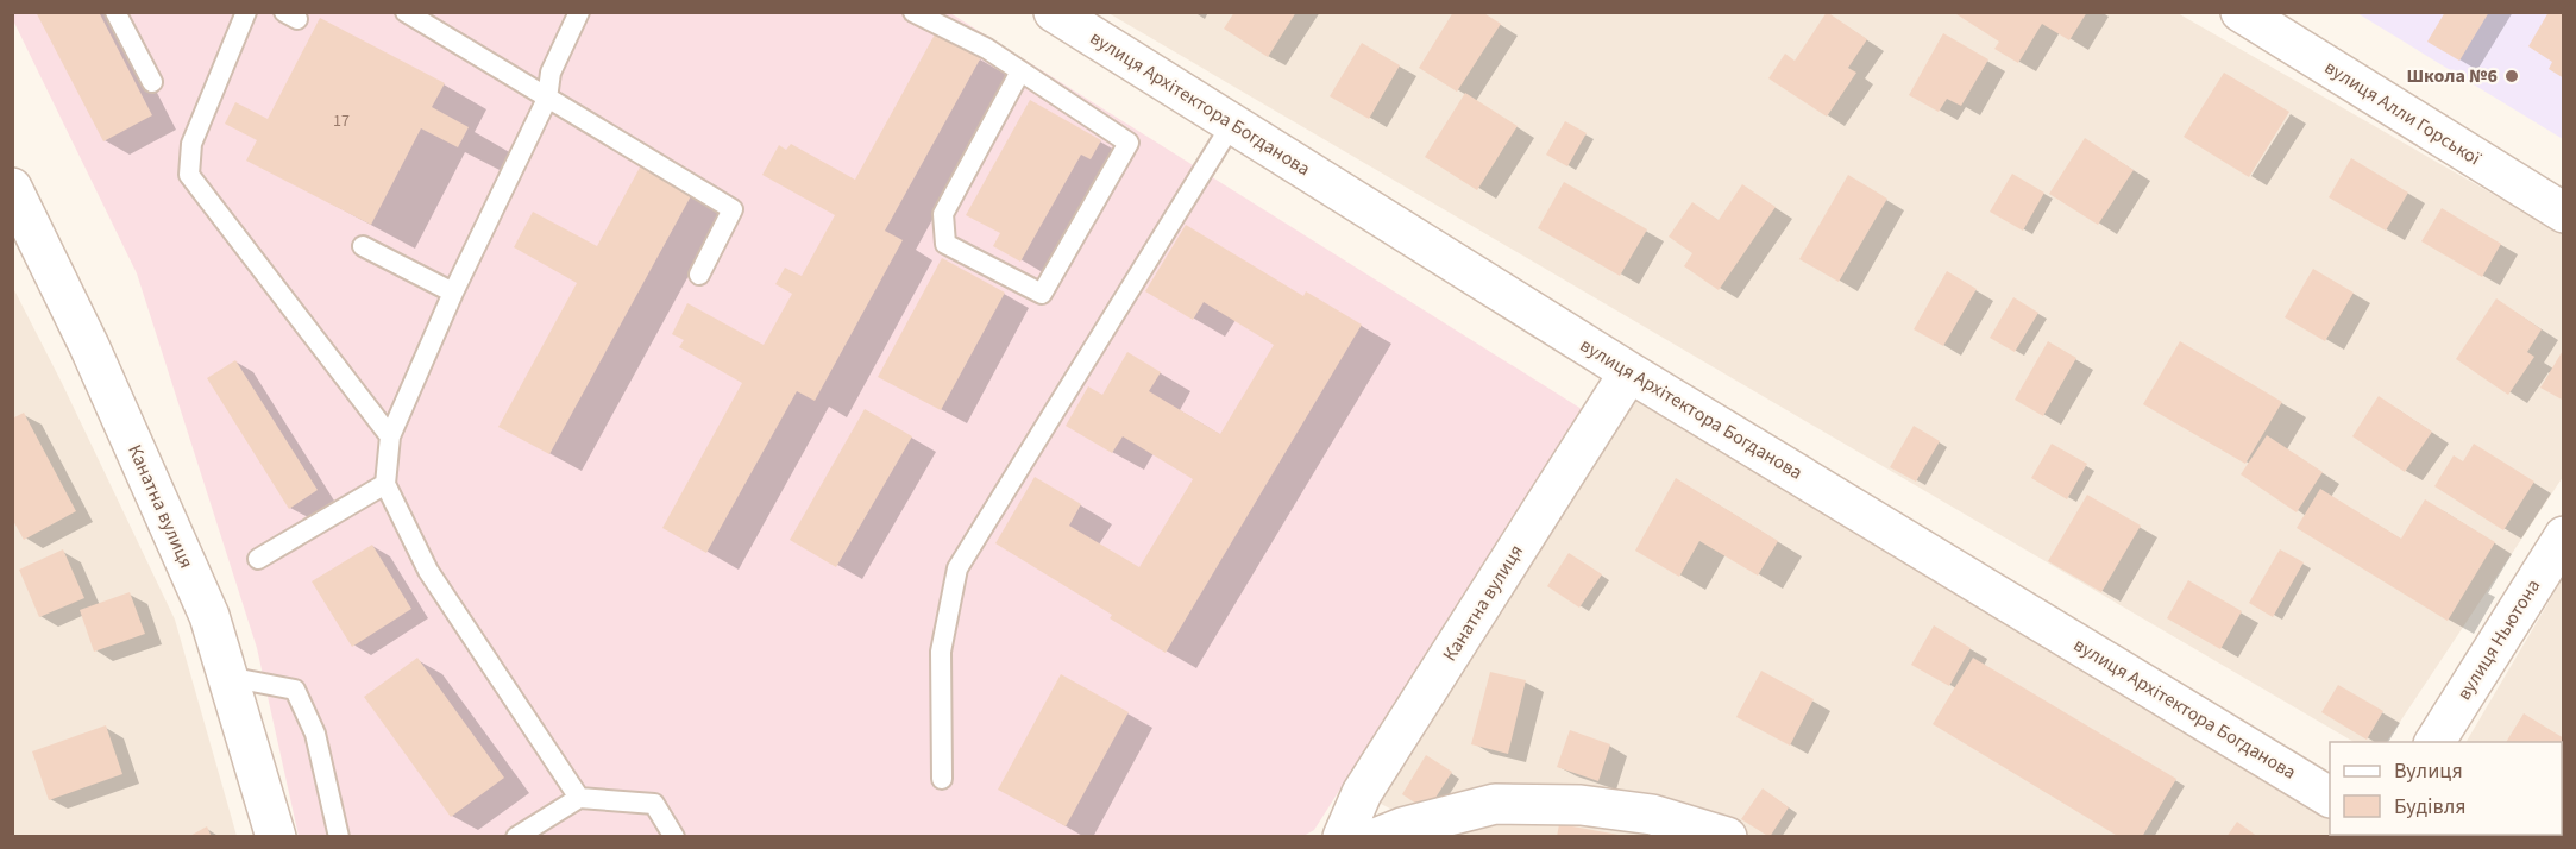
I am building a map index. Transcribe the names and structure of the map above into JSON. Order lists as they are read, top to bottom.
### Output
{
  "streets": {
    "street": [
      "вулиця Архітектора Богданова",
      "вулиця Алли Горської",
      "Канатна вулиця",
      "вулиця Ньютона"
    ]
  },
  "crossings": [
    ["вулиця Архітектора Богданова", "Канатна вулиця"]
  ],
  "places": ["Школа №6"],
  "house_numbers": ["17"],
  "legend": ["Вулиця", "Будівля"]
}
